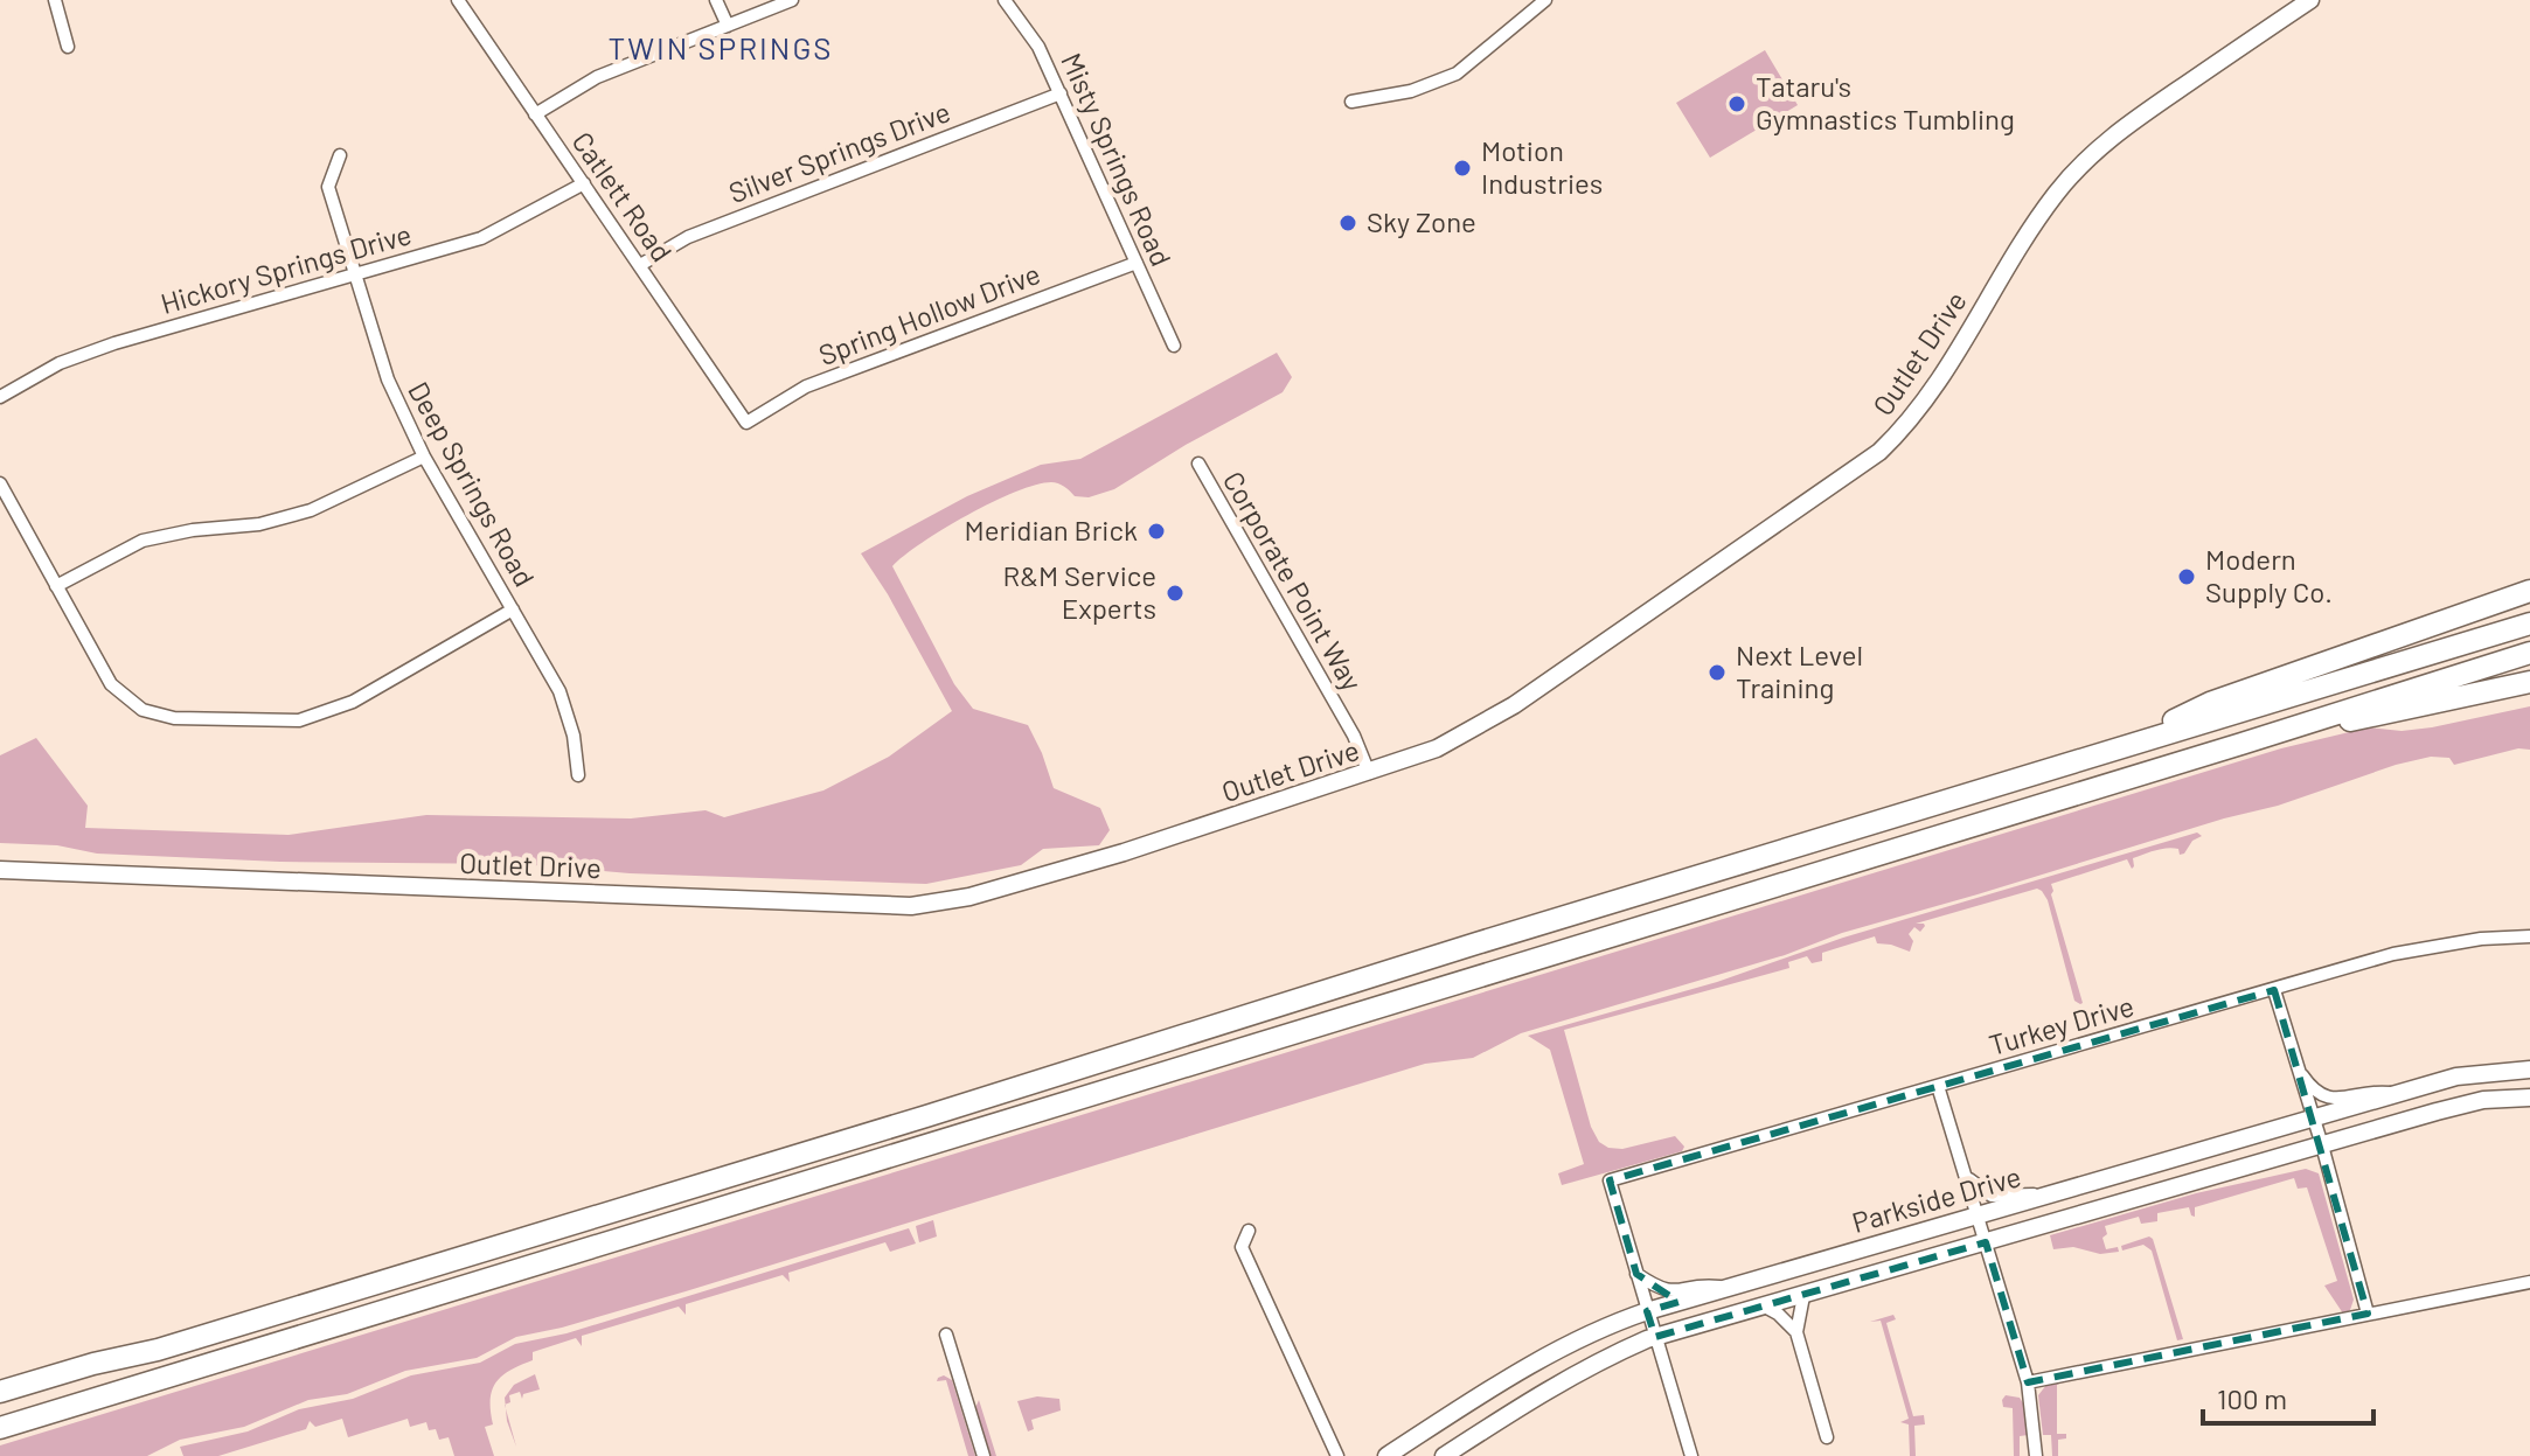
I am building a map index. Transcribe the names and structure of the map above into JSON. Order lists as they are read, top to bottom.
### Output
{
  "streets": {
    "street": [
      "Silver Springs Drive",
      "Misty Springs Road",
      "Catlett Road",
      "Hickory Springs Drive",
      "Spring Hollow Drive",
      "Outlet Drive",
      "Deep Springs Road",
      "Corporate Point Way",
      "Turkey Drive",
      "Parkside Drive"
    ]
  },
  "crossings": [
    ["Silver Springs Drive", "Misty Springs Road"],
    ["Silver Springs Drive", "Catlett Road"],
    ["Misty Springs Road", "Spring Hollow Drive"],
    ["Catlett Road", "Hickory Springs Drive"],
    ["Catlett Road", "Spring Hollow Drive"],
    ["Hickory Springs Drive", "Deep Springs Road"],
    ["Outlet Drive", "Corporate Point Way"]
  ],
  "districts": ["TWIN SPRINGS"],
  "places": [
    "Tataru's Gymnastics Tumbling",
    "Motion Industries",
    "Sky Zone",
    "Meridian Brick",
    "Modern Supply Co.",
    "R&M Service Experts",
    "Next Level Training"
  ],
  "scale_bar": "100 m"
}
